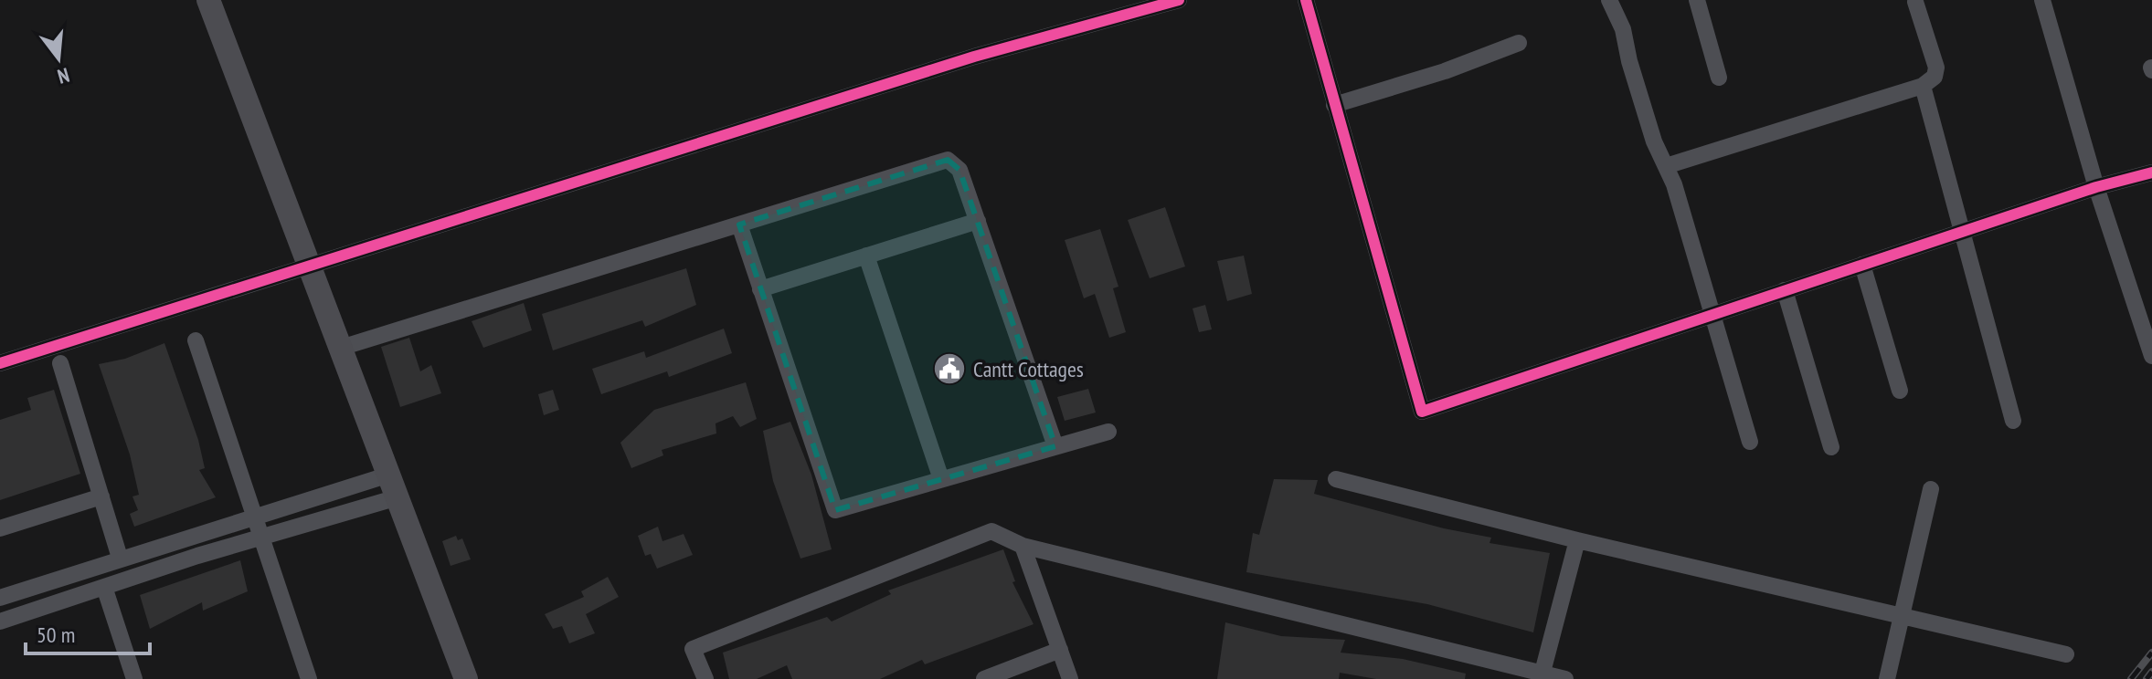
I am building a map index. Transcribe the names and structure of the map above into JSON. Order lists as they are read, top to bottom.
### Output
{
  "places": {
    "public building": ["Cantt Cottages"]
  },
  "scale_bar": "50 m",
  "north": "bottom"
}
